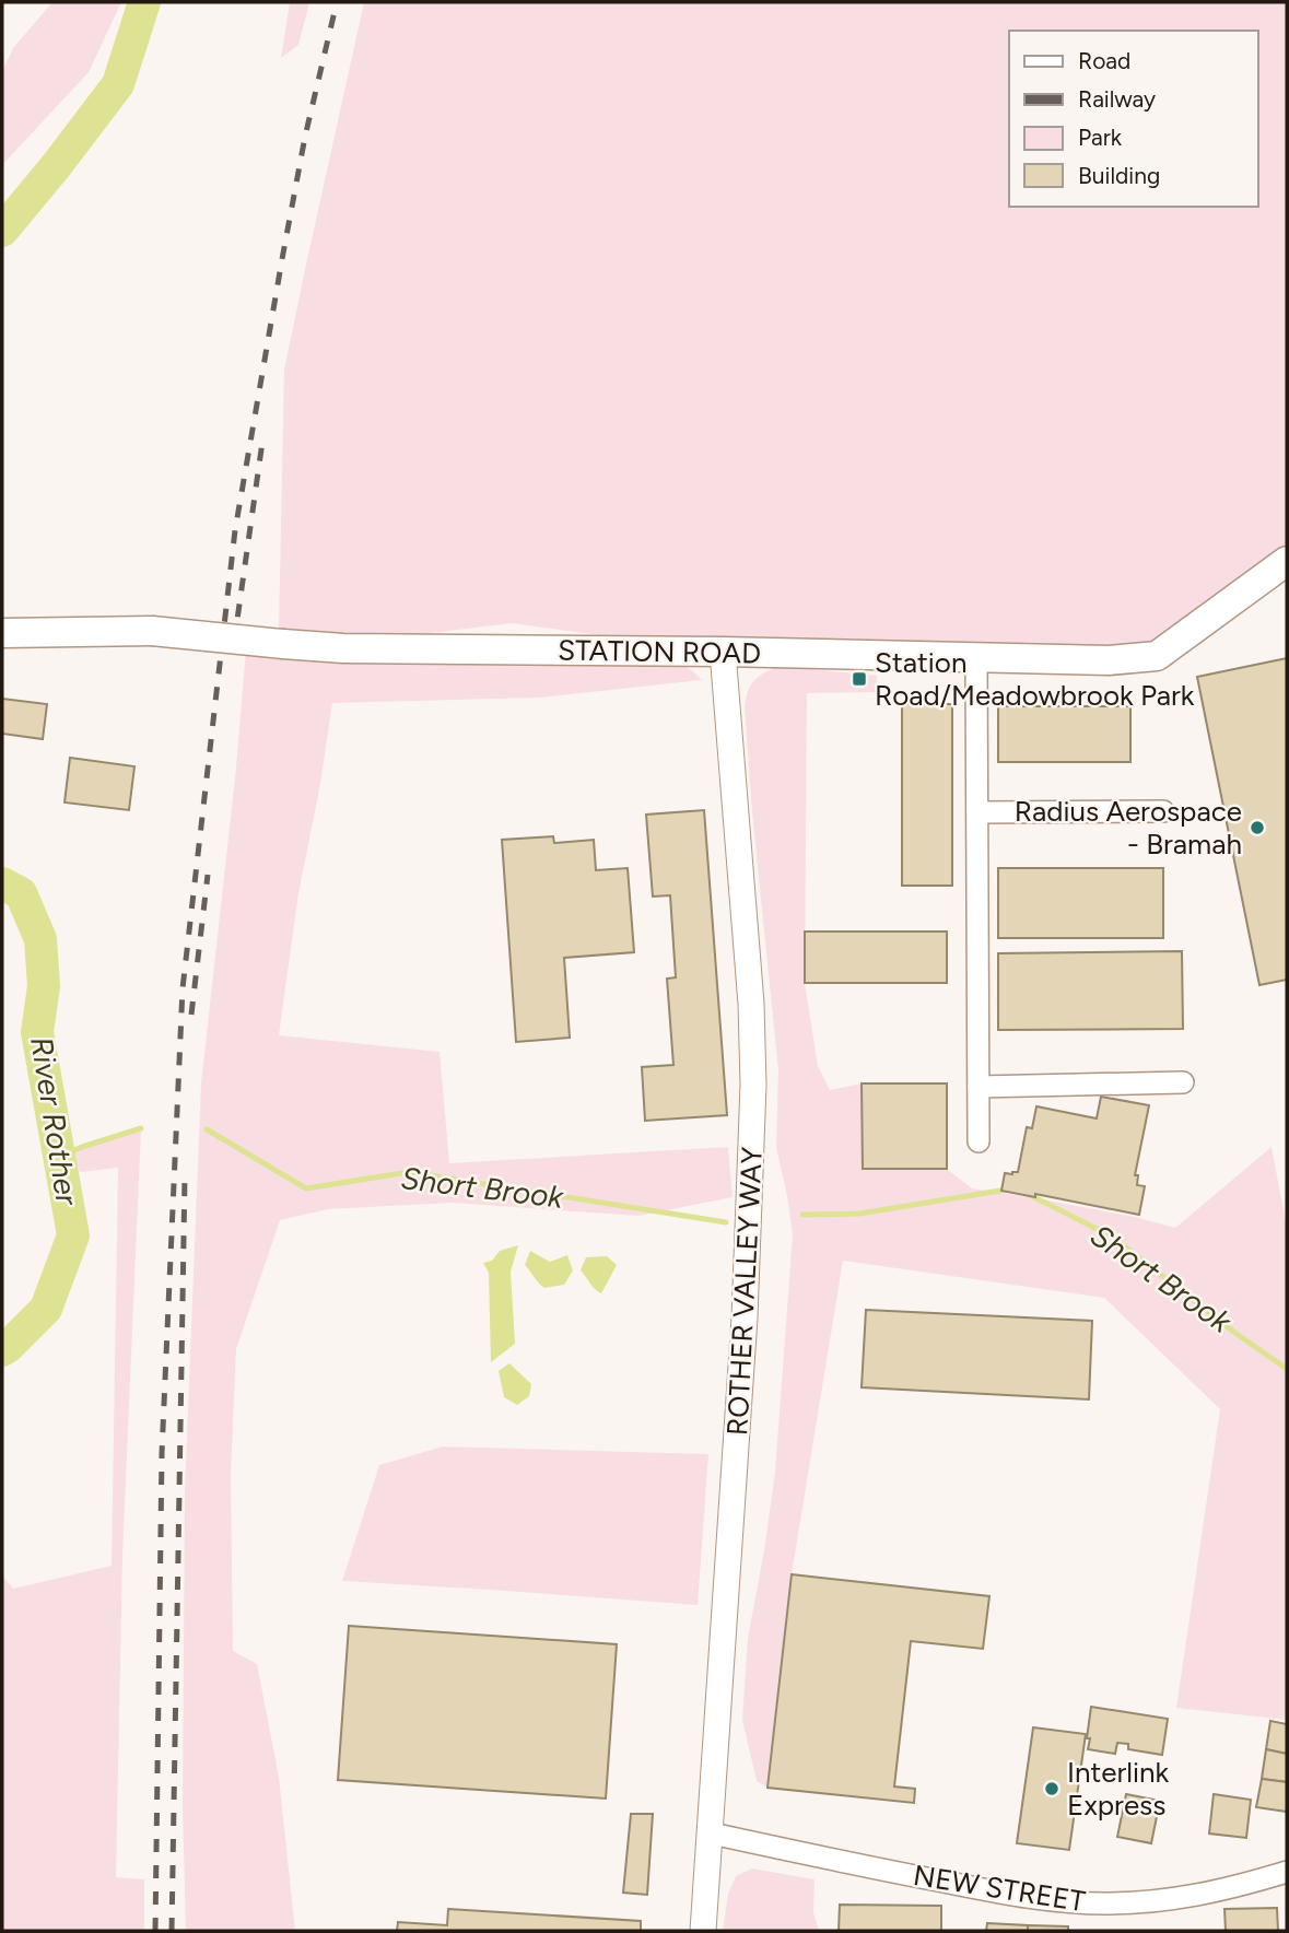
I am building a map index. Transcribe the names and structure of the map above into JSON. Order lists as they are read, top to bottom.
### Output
{
  "streets": {
    "main road": ["STATION ROAD"],
    "street": ["ROTHER VALLEY WAY", "NEW STREET"]
  },
  "crossings": [
    ["STATION ROAD", "ROTHER VALLEY WAY"],
    ["ROTHER VALLEY WAY", "NEW STREET"]
  ],
  "water": ["River Rother", "Short Brook"],
  "places": {
    "transit": ["Station Road/Meadowbrook Park"],
    "other": ["Radius Aerospace - Bramah", "Interlink Express"]
  },
  "legend": [
    "Road",
    "Railway",
    "Park",
    "Building"
  ]
}
